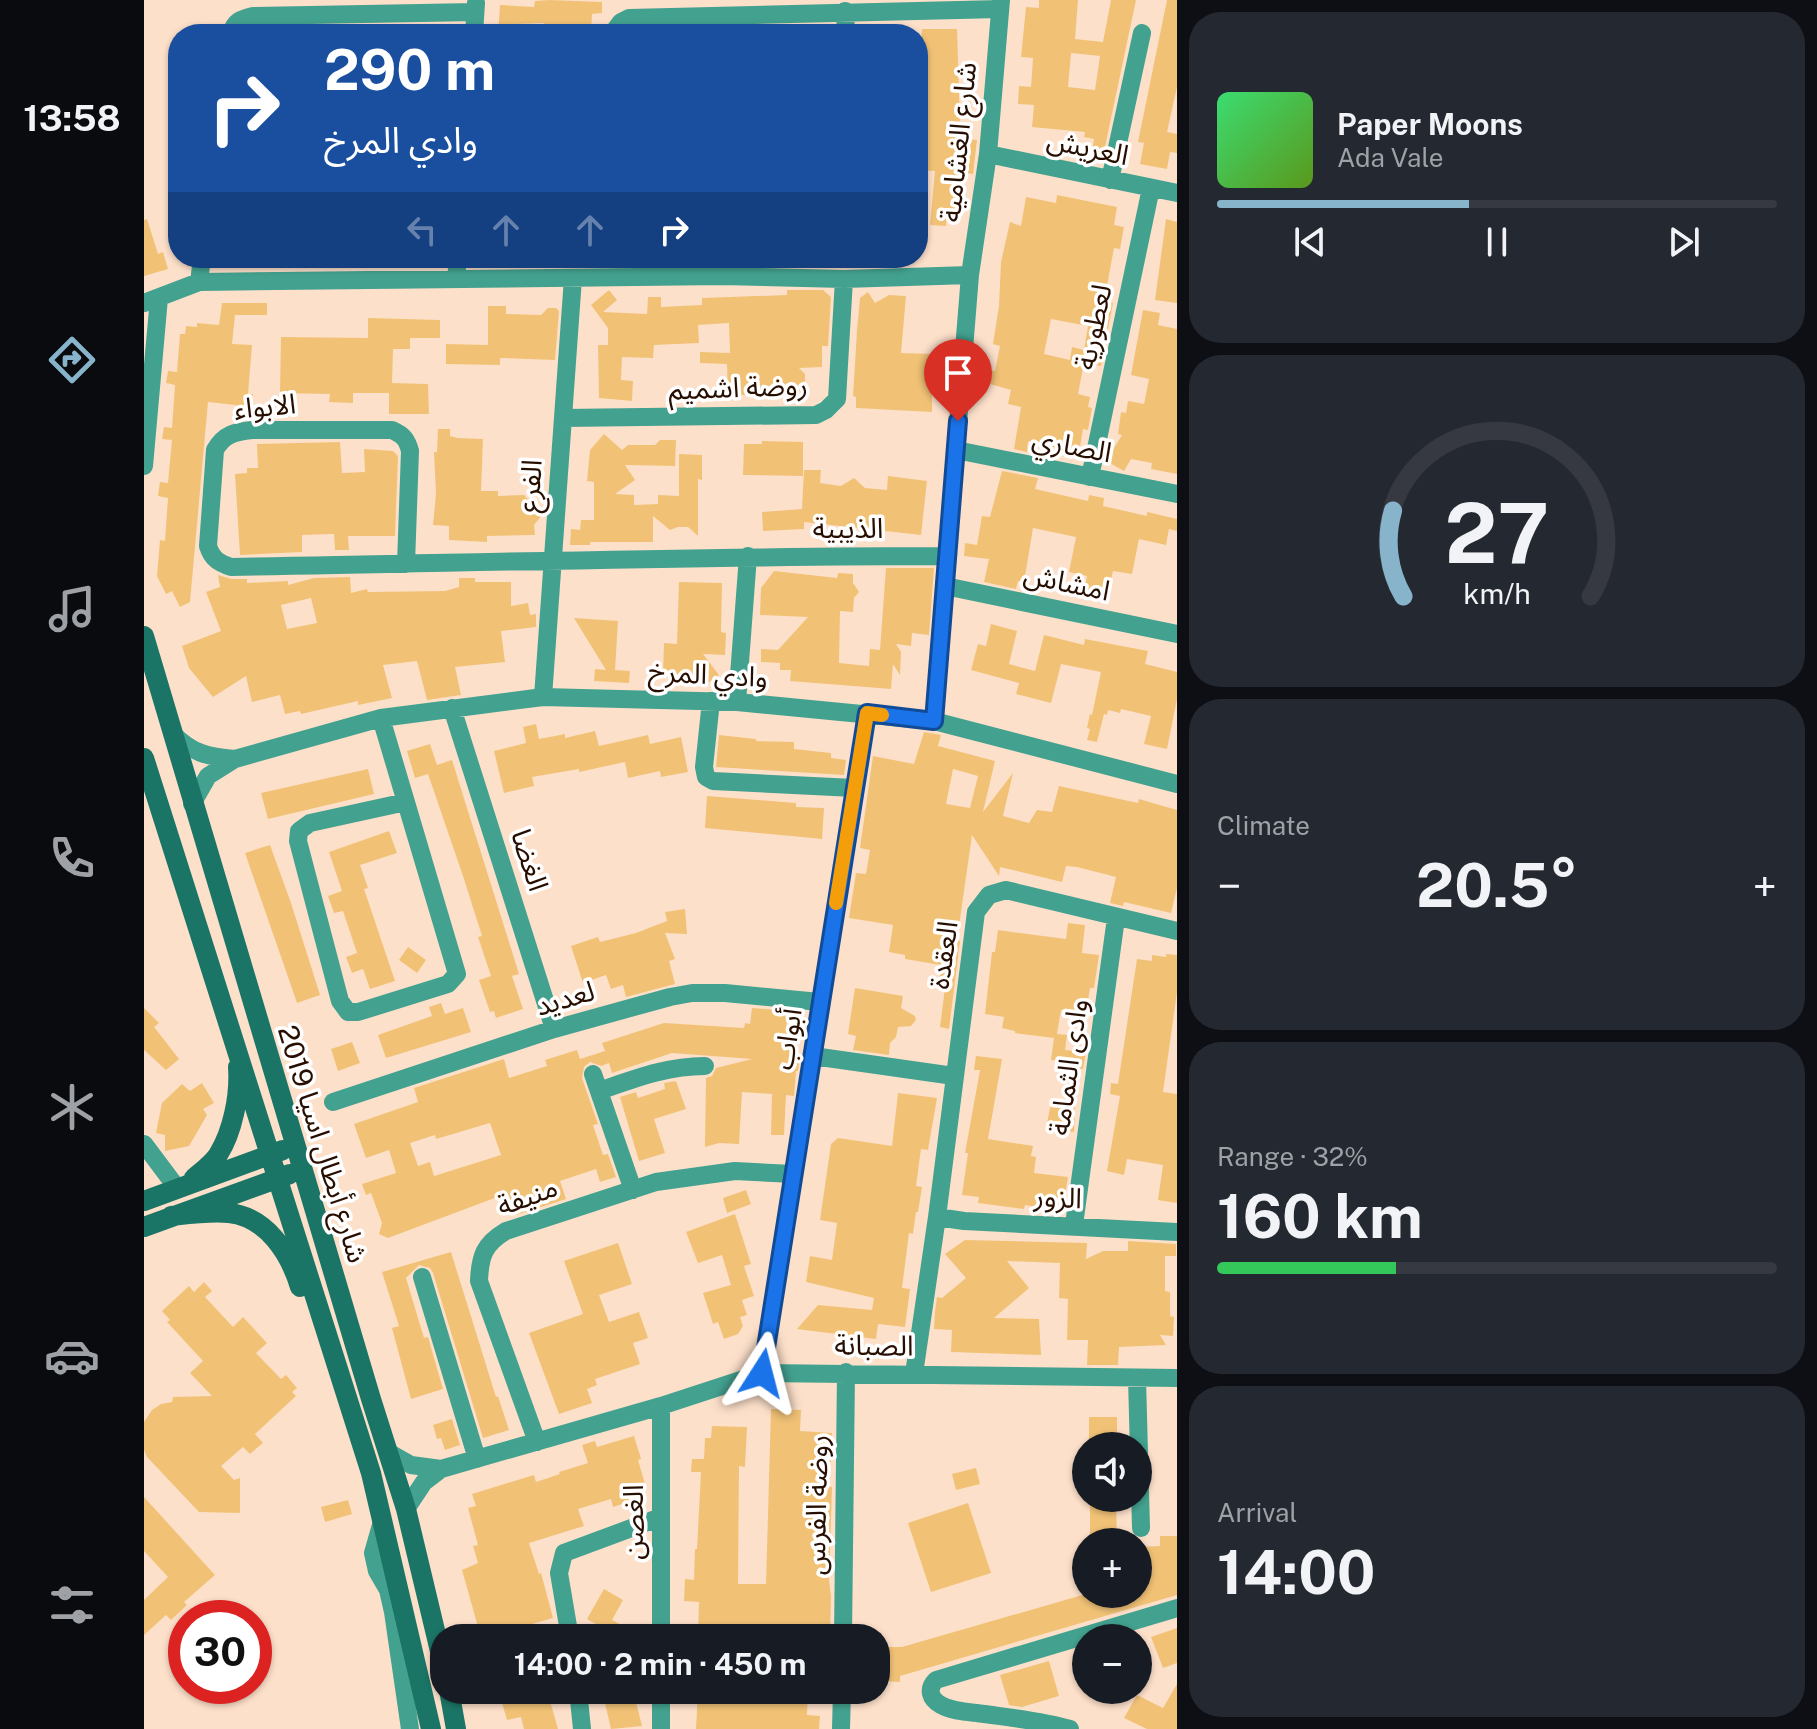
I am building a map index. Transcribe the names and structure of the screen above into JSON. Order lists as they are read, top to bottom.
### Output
{
  "streets": {
    "main road": ["شارع أبطال اسيا 2019"],
    "street": [
      "شارع الغشامية",
      "العريش",
      "لعطورية",
      "روضة اشميم",
      "الابواء",
      "الصاري",
      "الفرع",
      "الذيبية",
      "امشاش",
      "وادي المرخ",
      "الغضا",
      "العقدة",
      "لعديد",
      "أبواب",
      "وادى الثمامة",
      "منيفة",
      "الزور",
      "الصبانة",
      "روضة الفرس",
      "الغصن"
    ]
  },
  "crossings": [
    ["شارع الغشامية", "العريش"],
    ["شارع الغشامية", "الصاري"],
    ["شارع الغشامية", "الذيبية"],
    ["شارع الغشامية", "امشاش"],
    ["شارع الغشامية", "وادي المرخ"],
    ["العريش", "لعطورية"],
    ["لعطورية", "الصاري"],
    ["روضة اشميم", "الفرع"],
    ["الابواء", "الفرع"],
    ["الابواء", "الذيبية"],
    ["الفرع", "الذيبية"],
    ["الفرع", "وادي المرخ"],
    ["وادي المرخ", "الغضا"],
    ["وادي المرخ", "أبواب"],
    ["وادي المرخ", "شارع أبطال اسيا 2019"],
    ["الغضا", "لعديد"],
    ["العقدة", "وادى الثمامة"],
    ["العقدة", "الزور"],
    ["العقدة", "الصبانة"],
    ["لعديد", "أبواب"],
    ["أبواب", "منيفة"],
    ["أبواب", "الصبانة"],
    ["وادى الثمامة", "الزور"],
    ["شارع أبطال اسيا 2019", "الصبانة"],
    ["منيفة", "الصبانة"],
    ["الصبانة", "روضة الفرس"],
    ["الصبانة", "الغصن"]
  ],
  "page": {
    "tabs": "13:58",
    "turn": ["290 m", "وادي المرخ"],
    "song": ["Paper Moons", "Ada Vale"],
    "tile": [
      "Climate",
      ["Range · 32%", "160 km"],
      ["Arrival", "14:00"]
    ],
    "heat": ["−", "20.5°", "+"],
    "map_buttons": ["+", "−"],
    "limit": "30",
    "trip": "14:00 · 2 min · 450 m",
    "gauge": ["27", "km/h"]
  }
}
